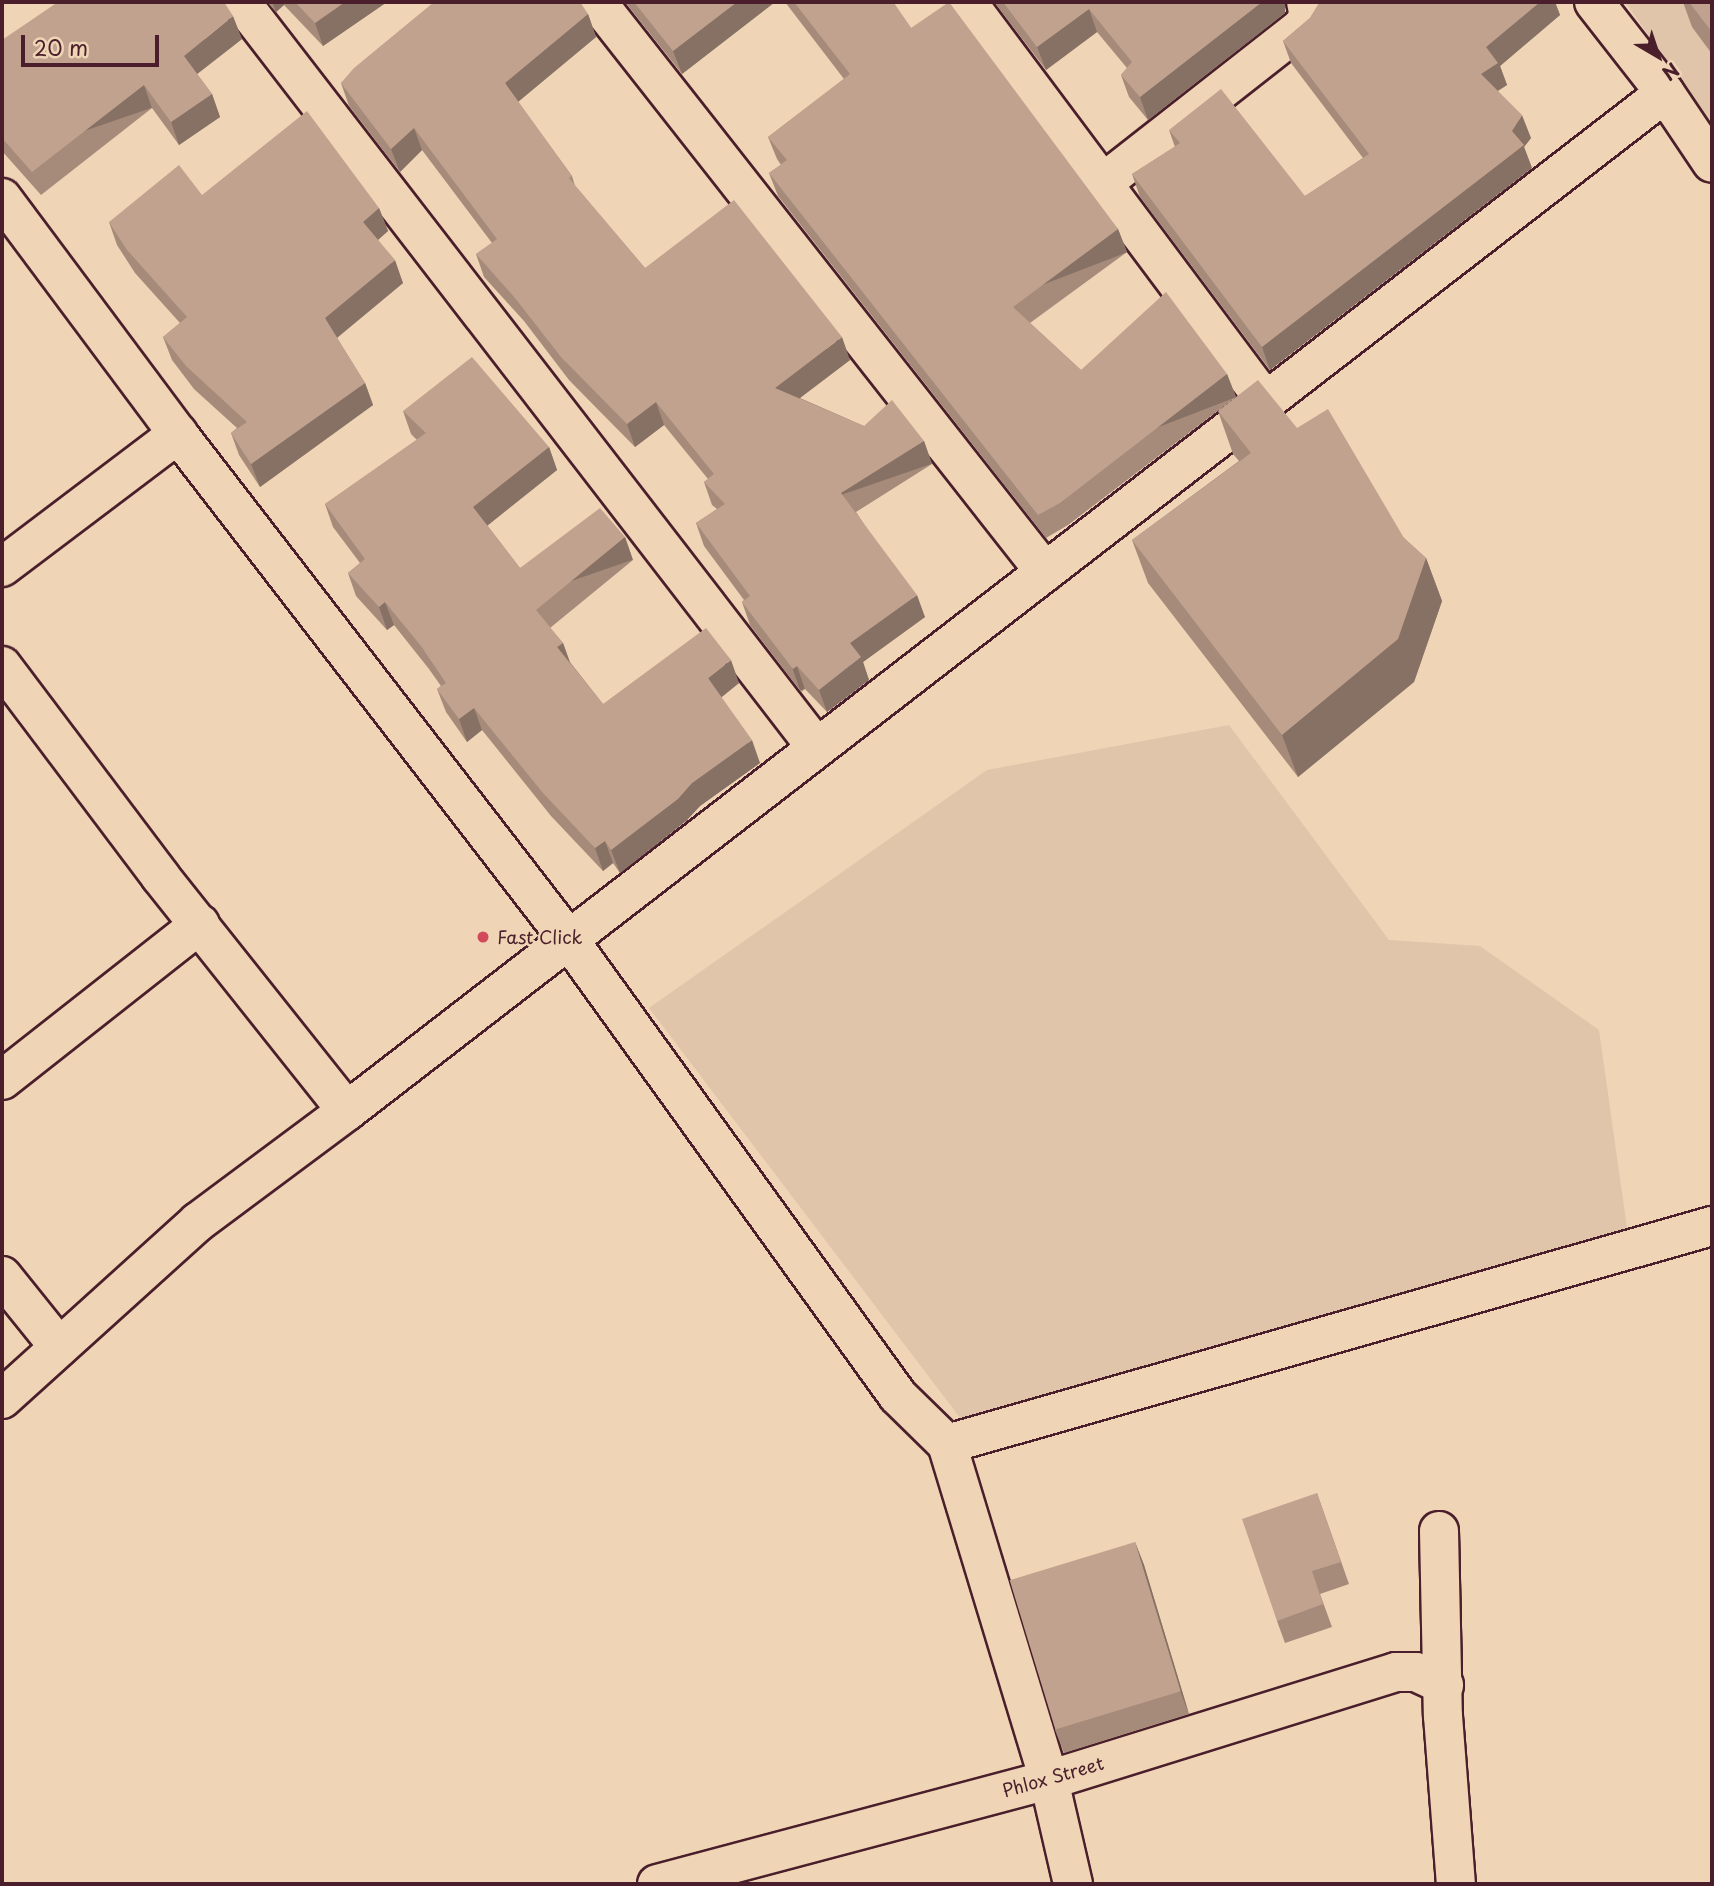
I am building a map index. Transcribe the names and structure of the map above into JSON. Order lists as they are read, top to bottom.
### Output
{
  "streets": {
    "street": ["Phlox Street"]
  },
  "places": ["Fast Click"],
  "scale_bar": "20 m",
  "north": "bottom right"
}
